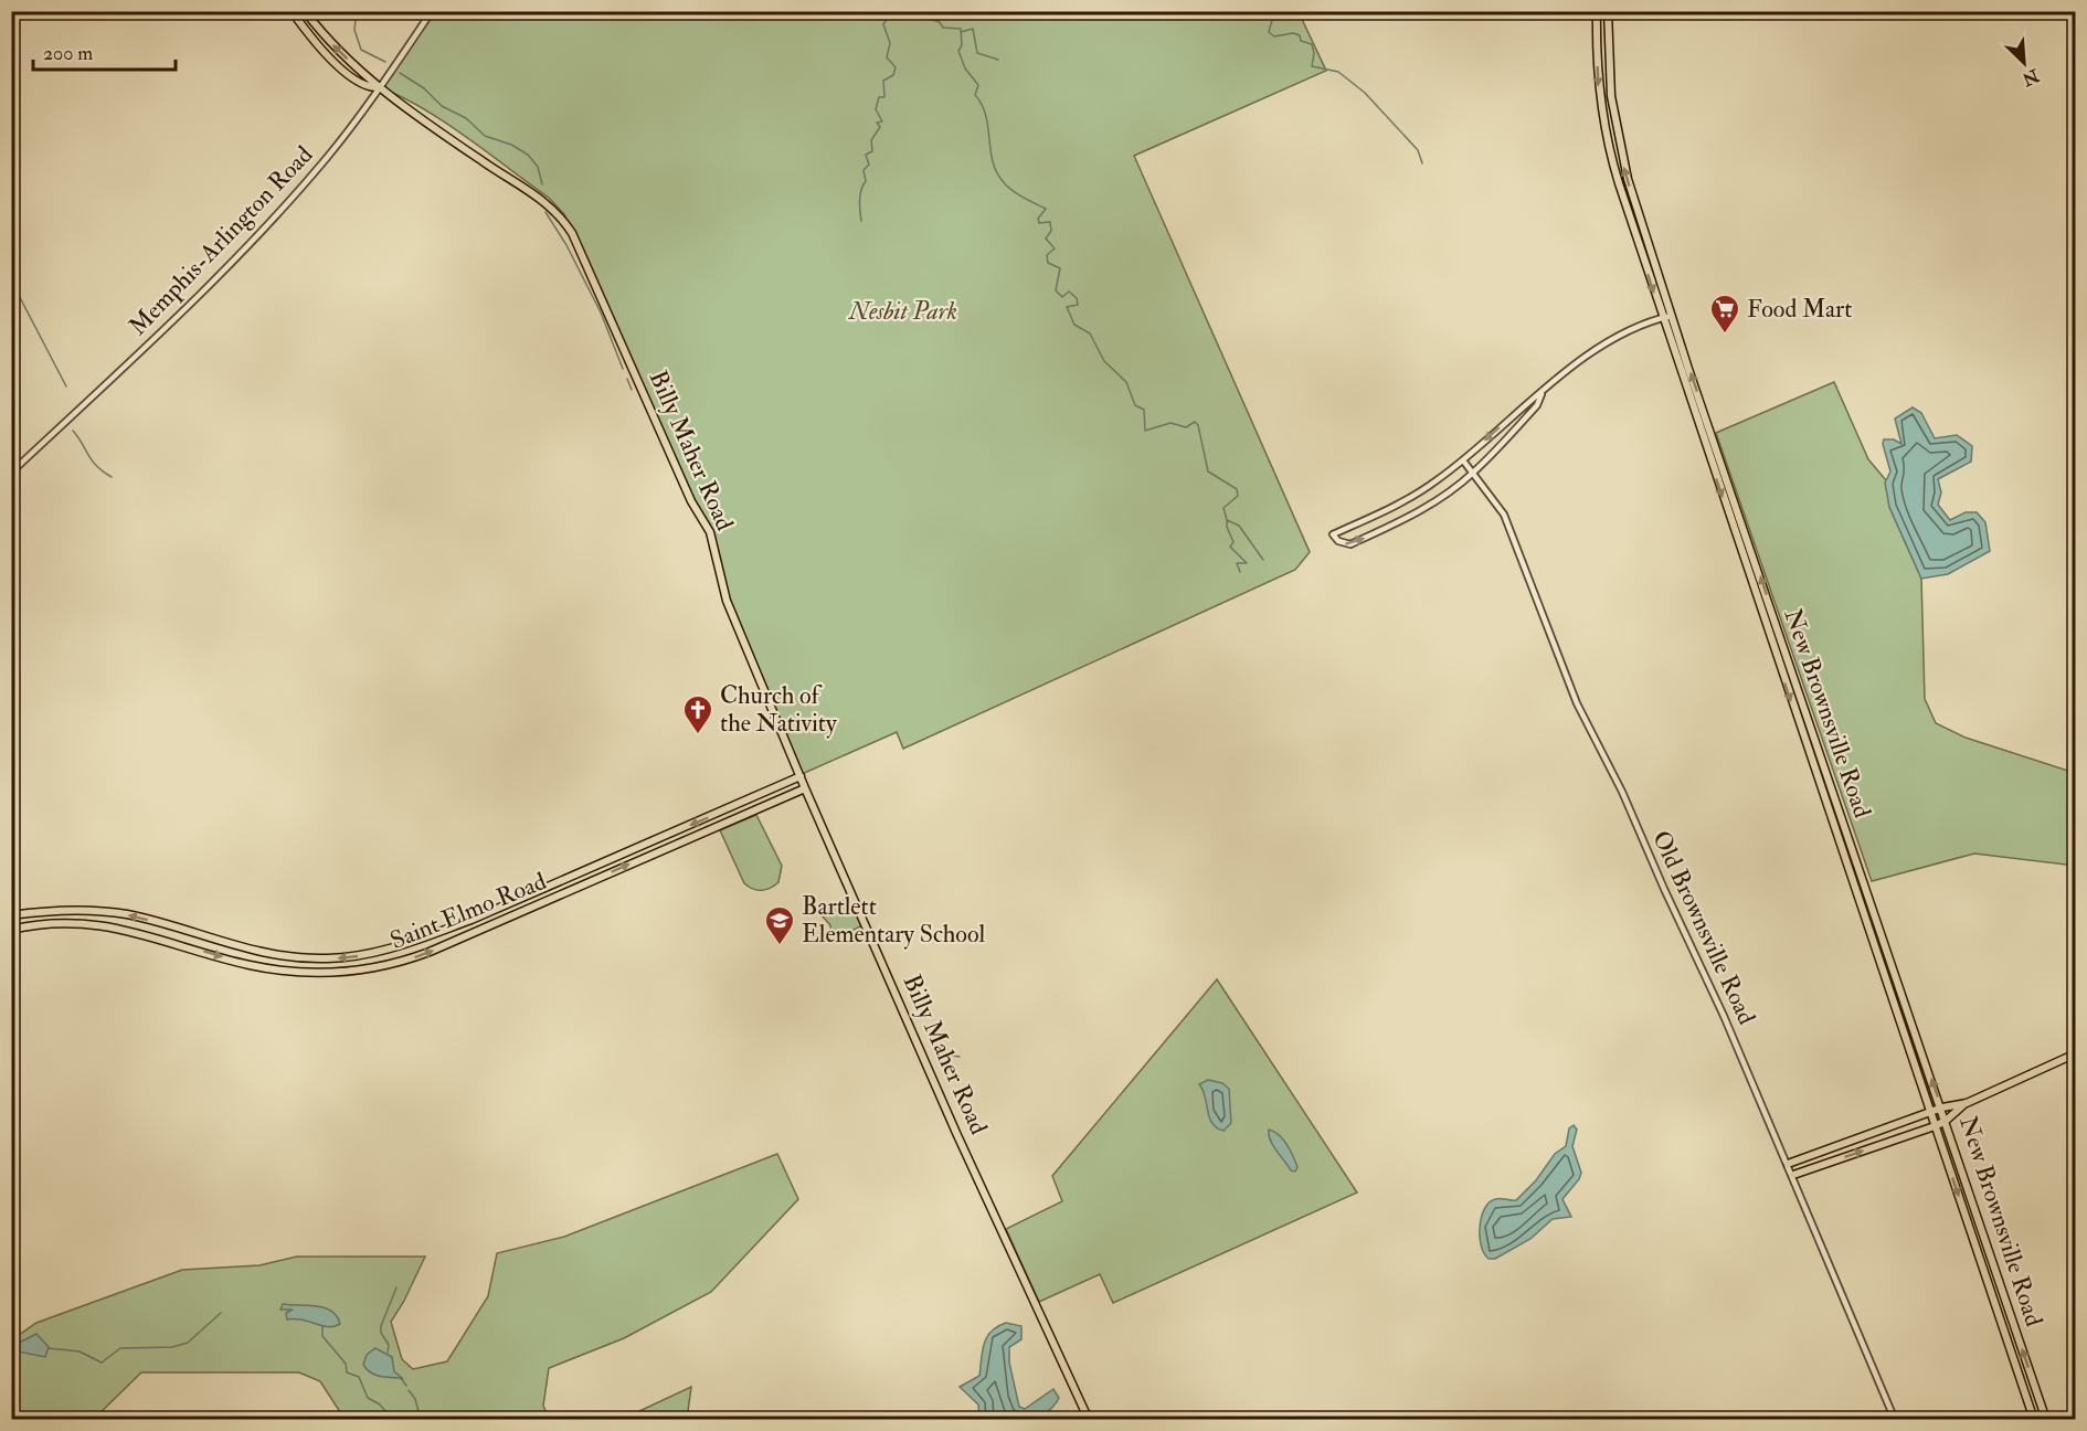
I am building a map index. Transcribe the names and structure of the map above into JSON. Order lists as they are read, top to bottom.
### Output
{
  "streets": {
    "main road": ["Billy Maher Road", "New Brownsville Road", "Saint Elmo Road"],
    "street": ["Memphis-Arlington Road", "Old Brownsville Road"]
  },
  "crossings": [
    ["Memphis-Arlington Road", "Billy Maher Road"],
    ["Billy Maher Road", "Saint Elmo Road"]
  ],
  "parks": ["Nesbit Park"],
  "places": {
    "supermarket": ["Food Mart"],
    "church": ["Church of the Nativity"],
    "school or university": ["Bartlett Elementary School"]
  },
  "scale_bar": "200 m",
  "north": "bottom right"
}
